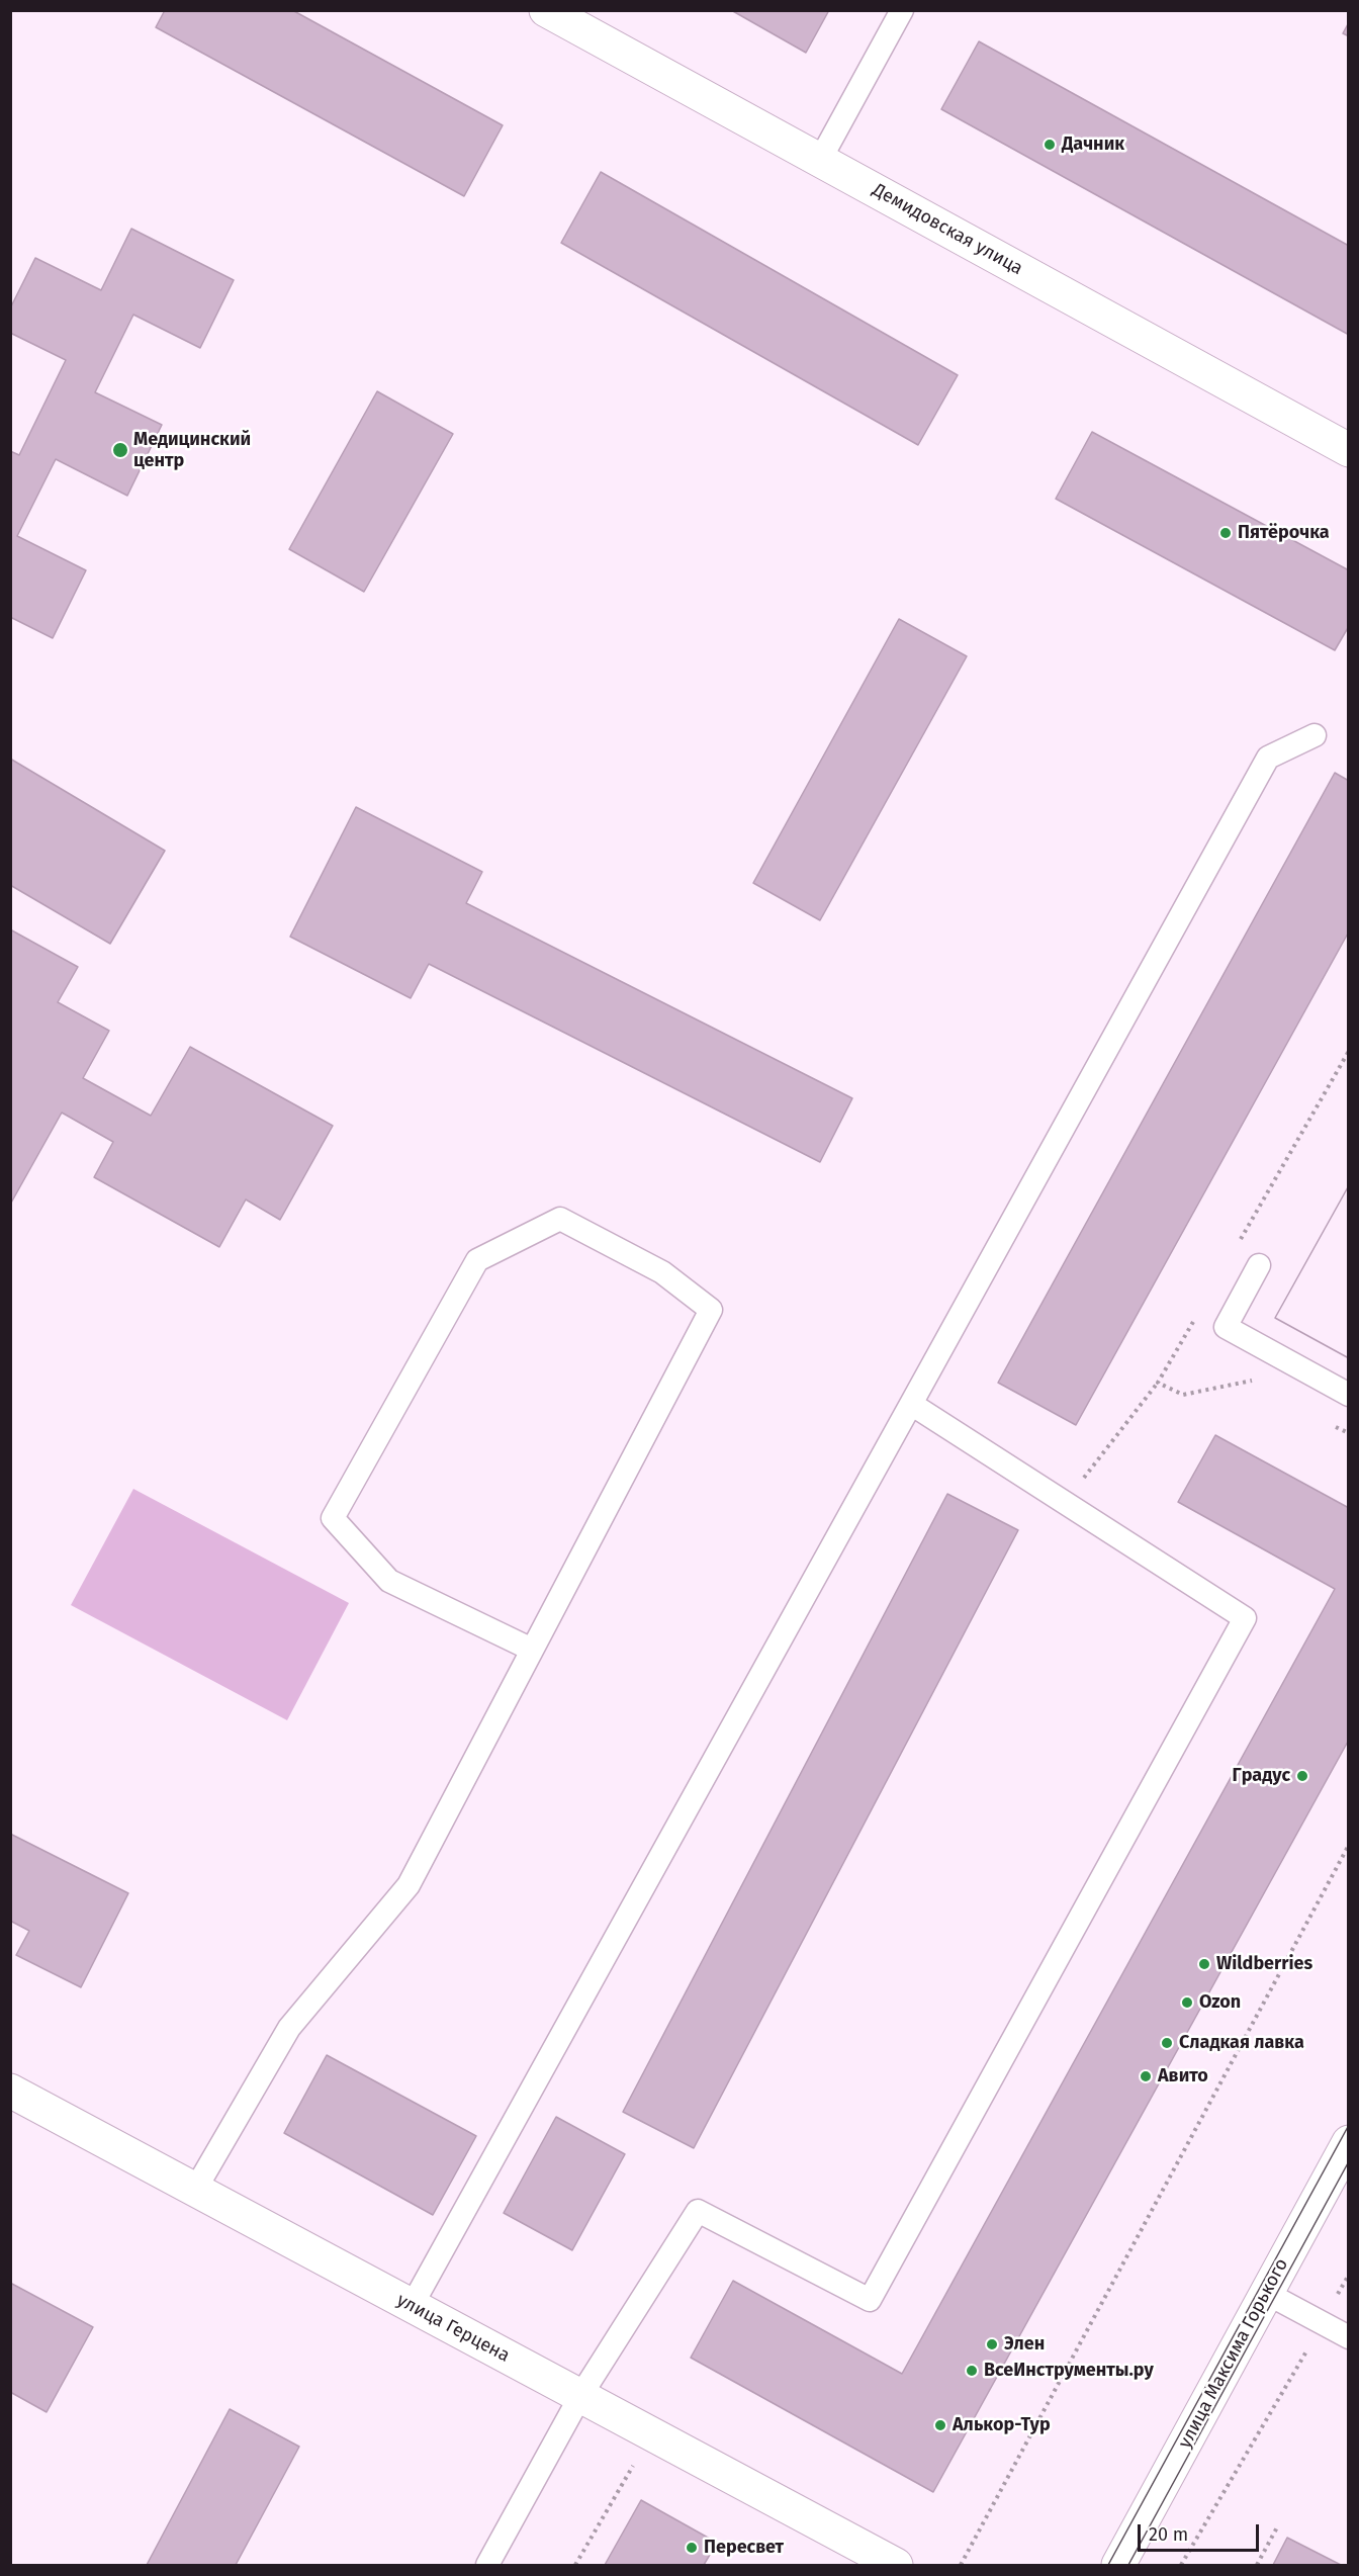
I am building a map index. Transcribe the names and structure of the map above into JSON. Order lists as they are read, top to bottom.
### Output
{
  "streets": {
    "street": ["Демидовская улица", "улица Герцена", "улица Максима Горького"]
  },
  "places": [
    "Дачник",
    "Медицинский центр",
    "Пятёрочка",
    "Градус",
    "Wildberries",
    "Ozon",
    "Сладкая лавка",
    "Авито",
    "Элен",
    "ВсеИнструменты.ру",
    "Алькор-Тур",
    "Пересвет"
  ],
  "scale_bar": "20 m"
}
